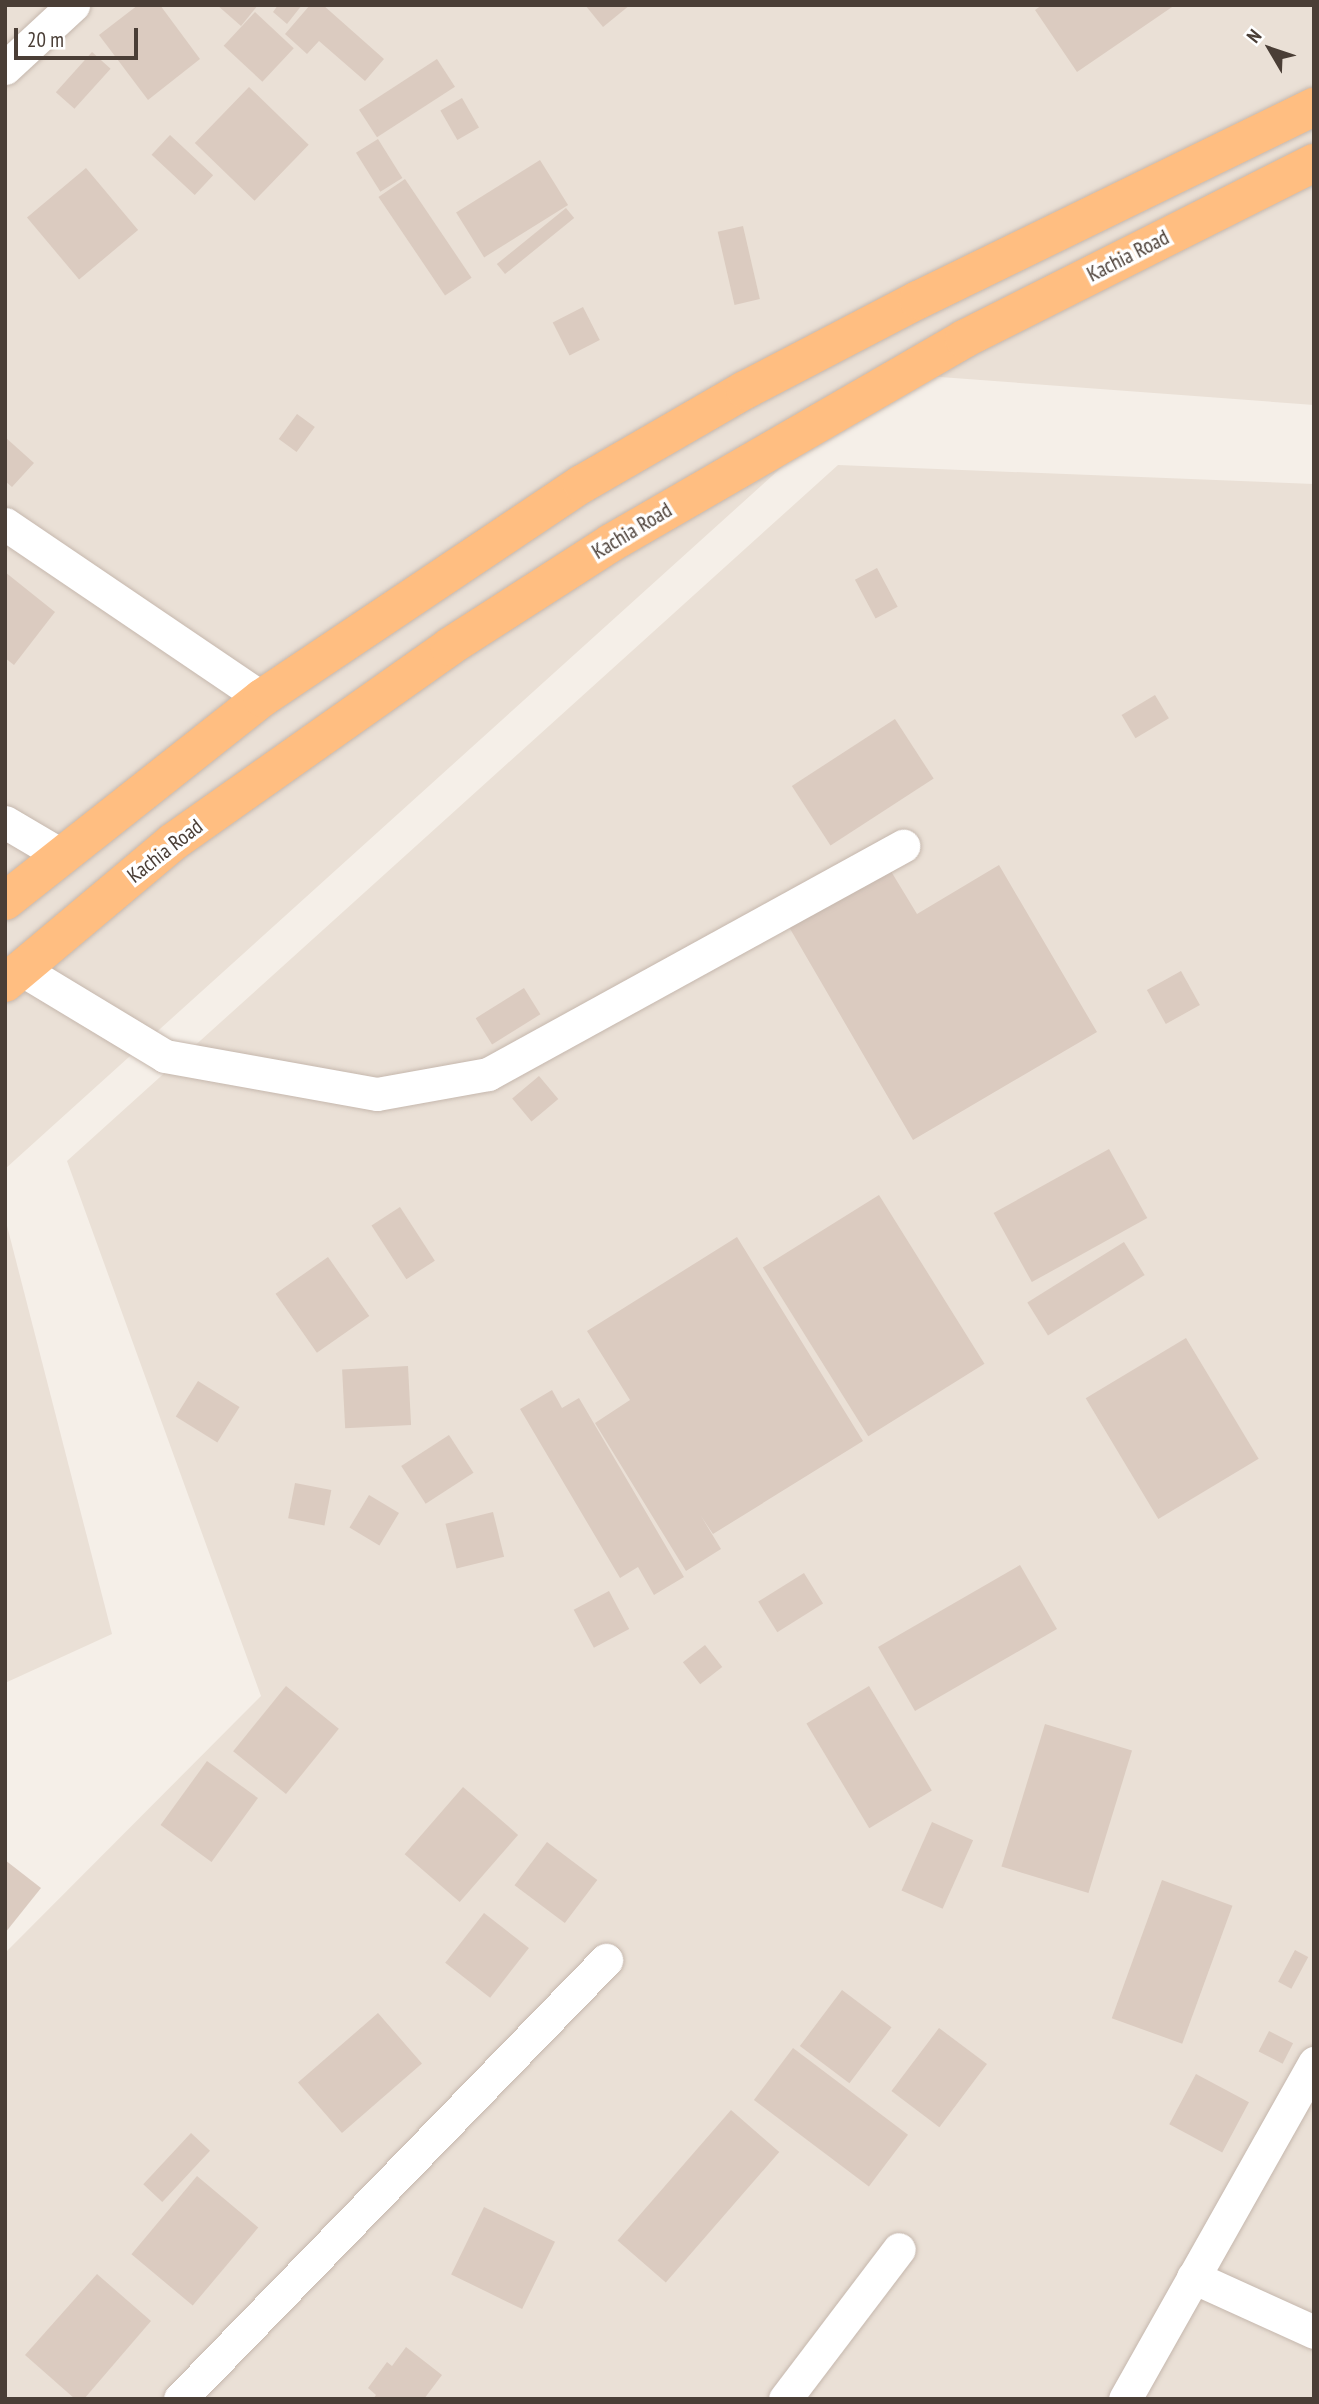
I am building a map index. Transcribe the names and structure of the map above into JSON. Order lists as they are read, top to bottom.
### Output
{
  "streets": {
    "highway": ["Kachia Road"]
  },
  "scale_bar": "20 m",
  "north": "top left"
}
